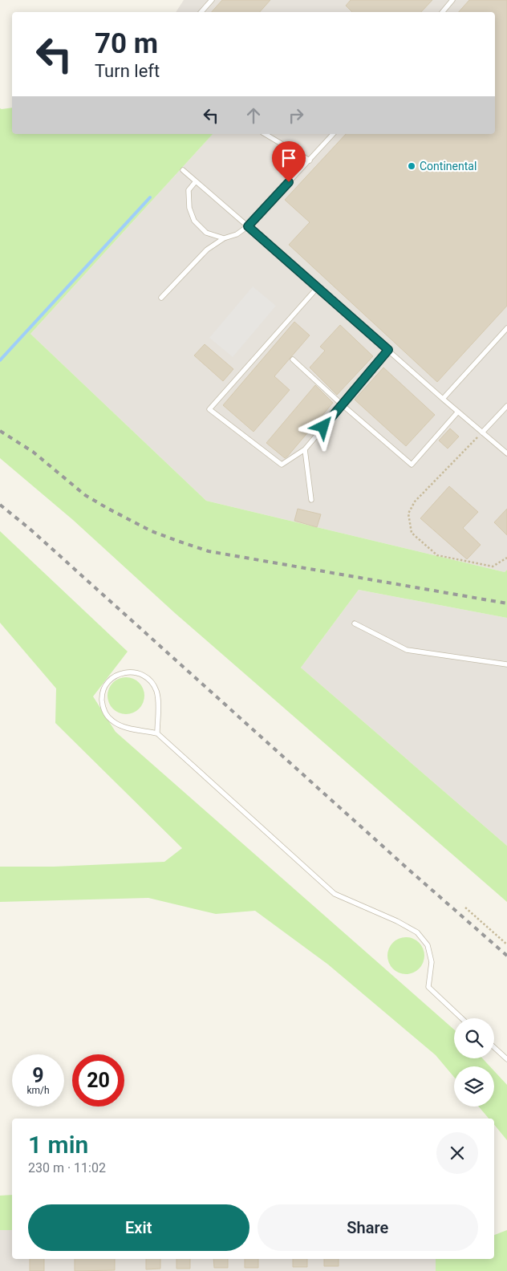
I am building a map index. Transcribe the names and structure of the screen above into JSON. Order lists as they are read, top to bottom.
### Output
{
  "places": ["Continental"],
  "page": {
    "turn": ["70 m", "Turn left"],
    "speed": "9 km/h",
    "limit": "20",
    "heading": ["1 min", "230 m · 11:02"],
    "buttons": ["Exit", "Share"]
  }
}
